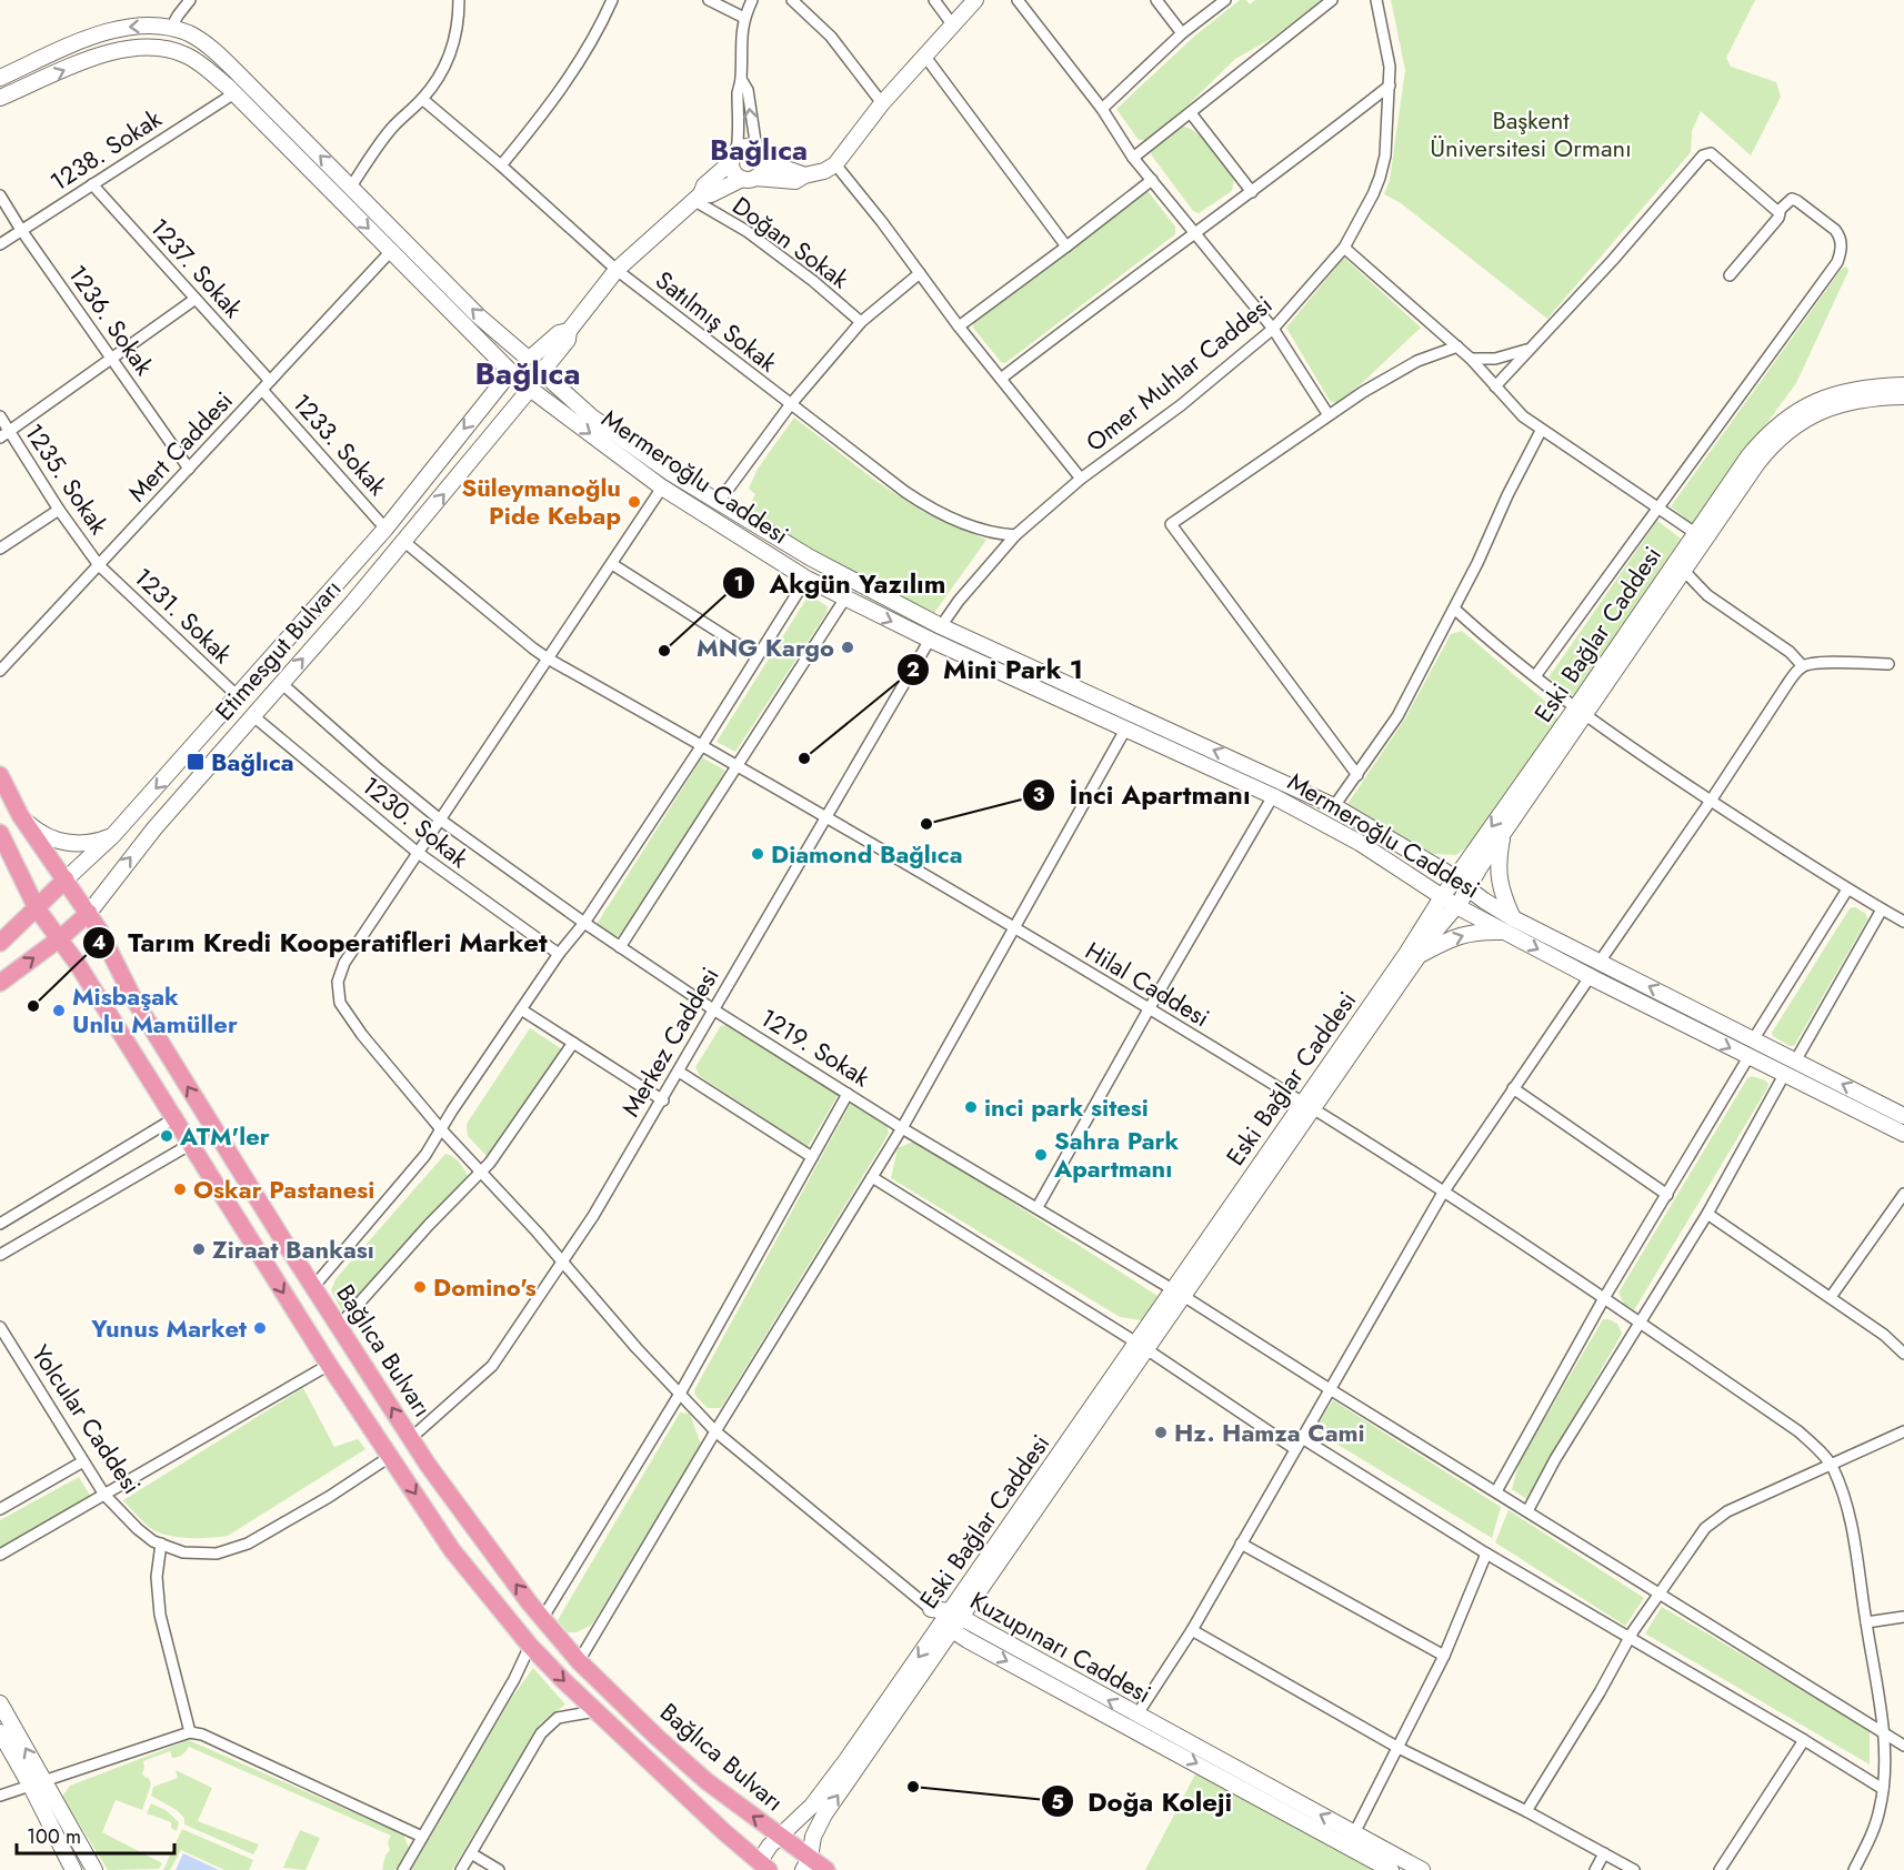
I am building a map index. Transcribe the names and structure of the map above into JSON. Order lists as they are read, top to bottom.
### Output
{
  "streets": {
    "main road": [
      "Mermeroğlu Caddesi",
      "Eski Bağlar Caddesi",
      "Etimesgut Bulvarı",
      "Bağlıca Bulvarı",
      "Kuzupınarı Caddesi"
    ],
    "street": [
      "1238. Sokak",
      "Doğan Sokak",
      "1237. Sokak",
      "1236. Sokak",
      "Satılmış Sokak",
      "Omer Muhlar Caddesi",
      "1233. Sokak",
      "Mert Caddesi",
      "1235. Sokak",
      "1231. Sokak",
      "1230. Sokak",
      "Hilal Caddesi",
      "Merkez Caddesi",
      "1219. Sokak",
      "Yolcular Caddesi"
    ]
  },
  "crossings": [
    ["1238. Sokak", "1237. Sokak"],
    ["1238. Sokak", "1236. Sokak"],
    ["1237. Sokak", "Mert Caddesi"],
    ["1236. Sokak", "Mert Caddesi"],
    ["Satılmış Sokak", "Omer Muhlar Caddesi"],
    ["Omer Muhlar Caddesi", "Mermeroğlu Caddesi"],
    ["1233. Sokak", "Mert Caddesi"],
    ["1233. Sokak", "Etimesgut Bulvarı"],
    ["Mert Caddesi", "1235. Sokak"],
    ["Mert Caddesi", "1231. Sokak"],
    ["Mermeroğlu Caddesi", "Eski Bağlar Caddesi"],
    ["Mermeroğlu Caddesi", "Etimesgut Bulvarı"],
    ["Mermeroğlu Caddesi", "Merkez Caddesi"],
    ["1235. Sokak", "1231. Sokak"],
    ["1231. Sokak", "Etimesgut Bulvarı"],
    ["Eski Bağlar Caddesi", "Hilal Caddesi"],
    ["Eski Bağlar Caddesi", "1219. Sokak"],
    ["Eski Bağlar Caddesi", "Bağlıca Bulvarı"],
    ["Eski Bağlar Caddesi", "Kuzupınarı Caddesi"],
    ["Etimesgut Bulvarı", "1230. Sokak"],
    ["Etimesgut Bulvarı", "Hilal Caddesi"],
    ["Etimesgut Bulvarı", "1219. Sokak"],
    ["Etimesgut Bulvarı", "Bağlıca Bulvarı"],
    ["Hilal Caddesi", "Merkez Caddesi"],
    ["Merkez Caddesi", "1219. Sokak"],
    ["Merkez Caddesi", "Bağlıca Bulvarı"],
    ["Bağlıca Bulvarı", "Yolcular Caddesi"]
  ],
  "districts": ["Bağlıca", "Bağlıca"],
  "parks": ["Başkent Üniversitesi Ormanı"],
  "places": {
    "other": [
      "Süleymanoğlu Pide Kebap",
      "MNG Kargo",
      "Akgün Yazılım",
      "Mini Park 1",
      "İnci Apartmanı",
      "Diamond Bağlıca",
      "Tarım Kredi Kooperatifleri Market",
      "Misbaşak Unlu Mamüller",
      "inci park sitesi",
      "ATM'ler",
      "Sahra Park Apartmanı",
      "Oskar Pastanesi",
      "Ziraat Bankası",
      "Domino's",
      "Yunus Market",
      "Hz. Hamza Cami",
      "Doğa Koleji"
    ],
    "transit": ["Bağlıca"]
  },
  "scale_bar": "100 m"
}
